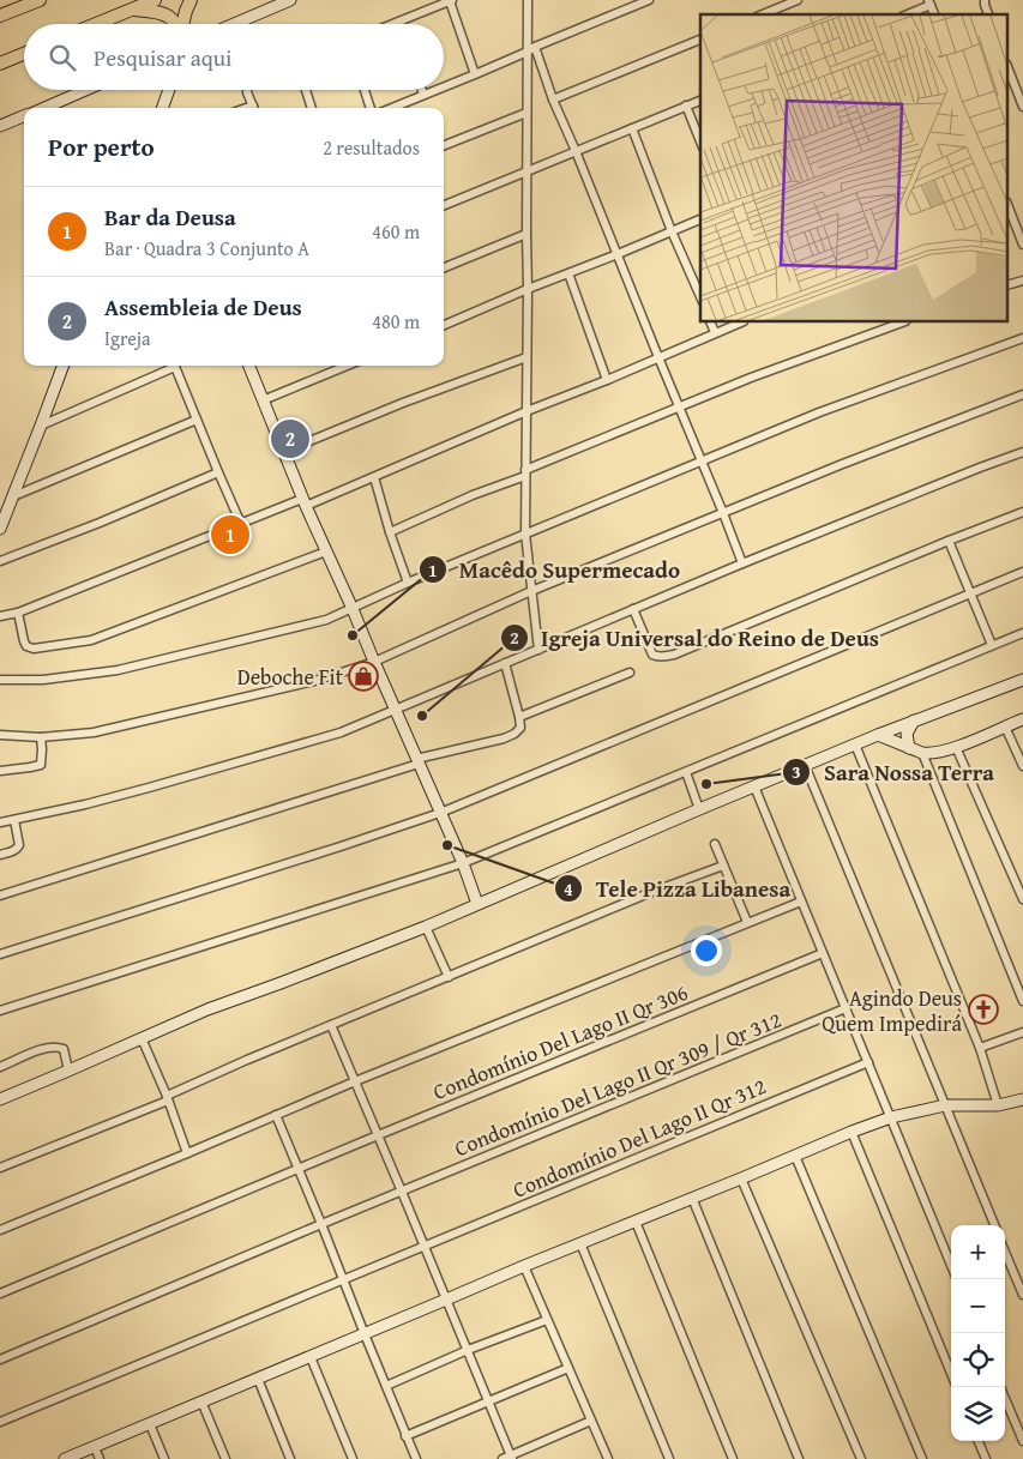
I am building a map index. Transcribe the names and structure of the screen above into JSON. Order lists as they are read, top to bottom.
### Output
{
  "streets": {
    "street": ["Condomínio Del Lago II Qr 306", "Condomínio Del Lago II Qr 309 / Qr 312", "Condomínio Del Lago II Qr 312"]
  },
  "places": {
    "other": [
      "Macêdo Supermecado",
      "Igreja Universal do Reino de Deus",
      "Sara Nossa Terra",
      "Tele Pizza Libanesa"
    ],
    "shop": ["Deboche Fit"],
    "church": ["Agindo Deus Quem Impedirá"]
  },
  "page": {
    "search": "Pesquisar aqui",
    "heading": ["Por perto", "2 resultados"],
    "list": [
      {
        "mark": "1",
        "name": "Bar da Deusa",
        "note": "Bar · Quadra 3 Conjunto A",
        "value": "460 m"
      },
      {
        "mark": "2",
        "name": "Assembleia de Deus",
        "note": "Igreja",
        "value": "480 m"
      }
    ],
    "pins": ["2", "1"],
    "map_buttons": ["+", "−"]
  }
}
